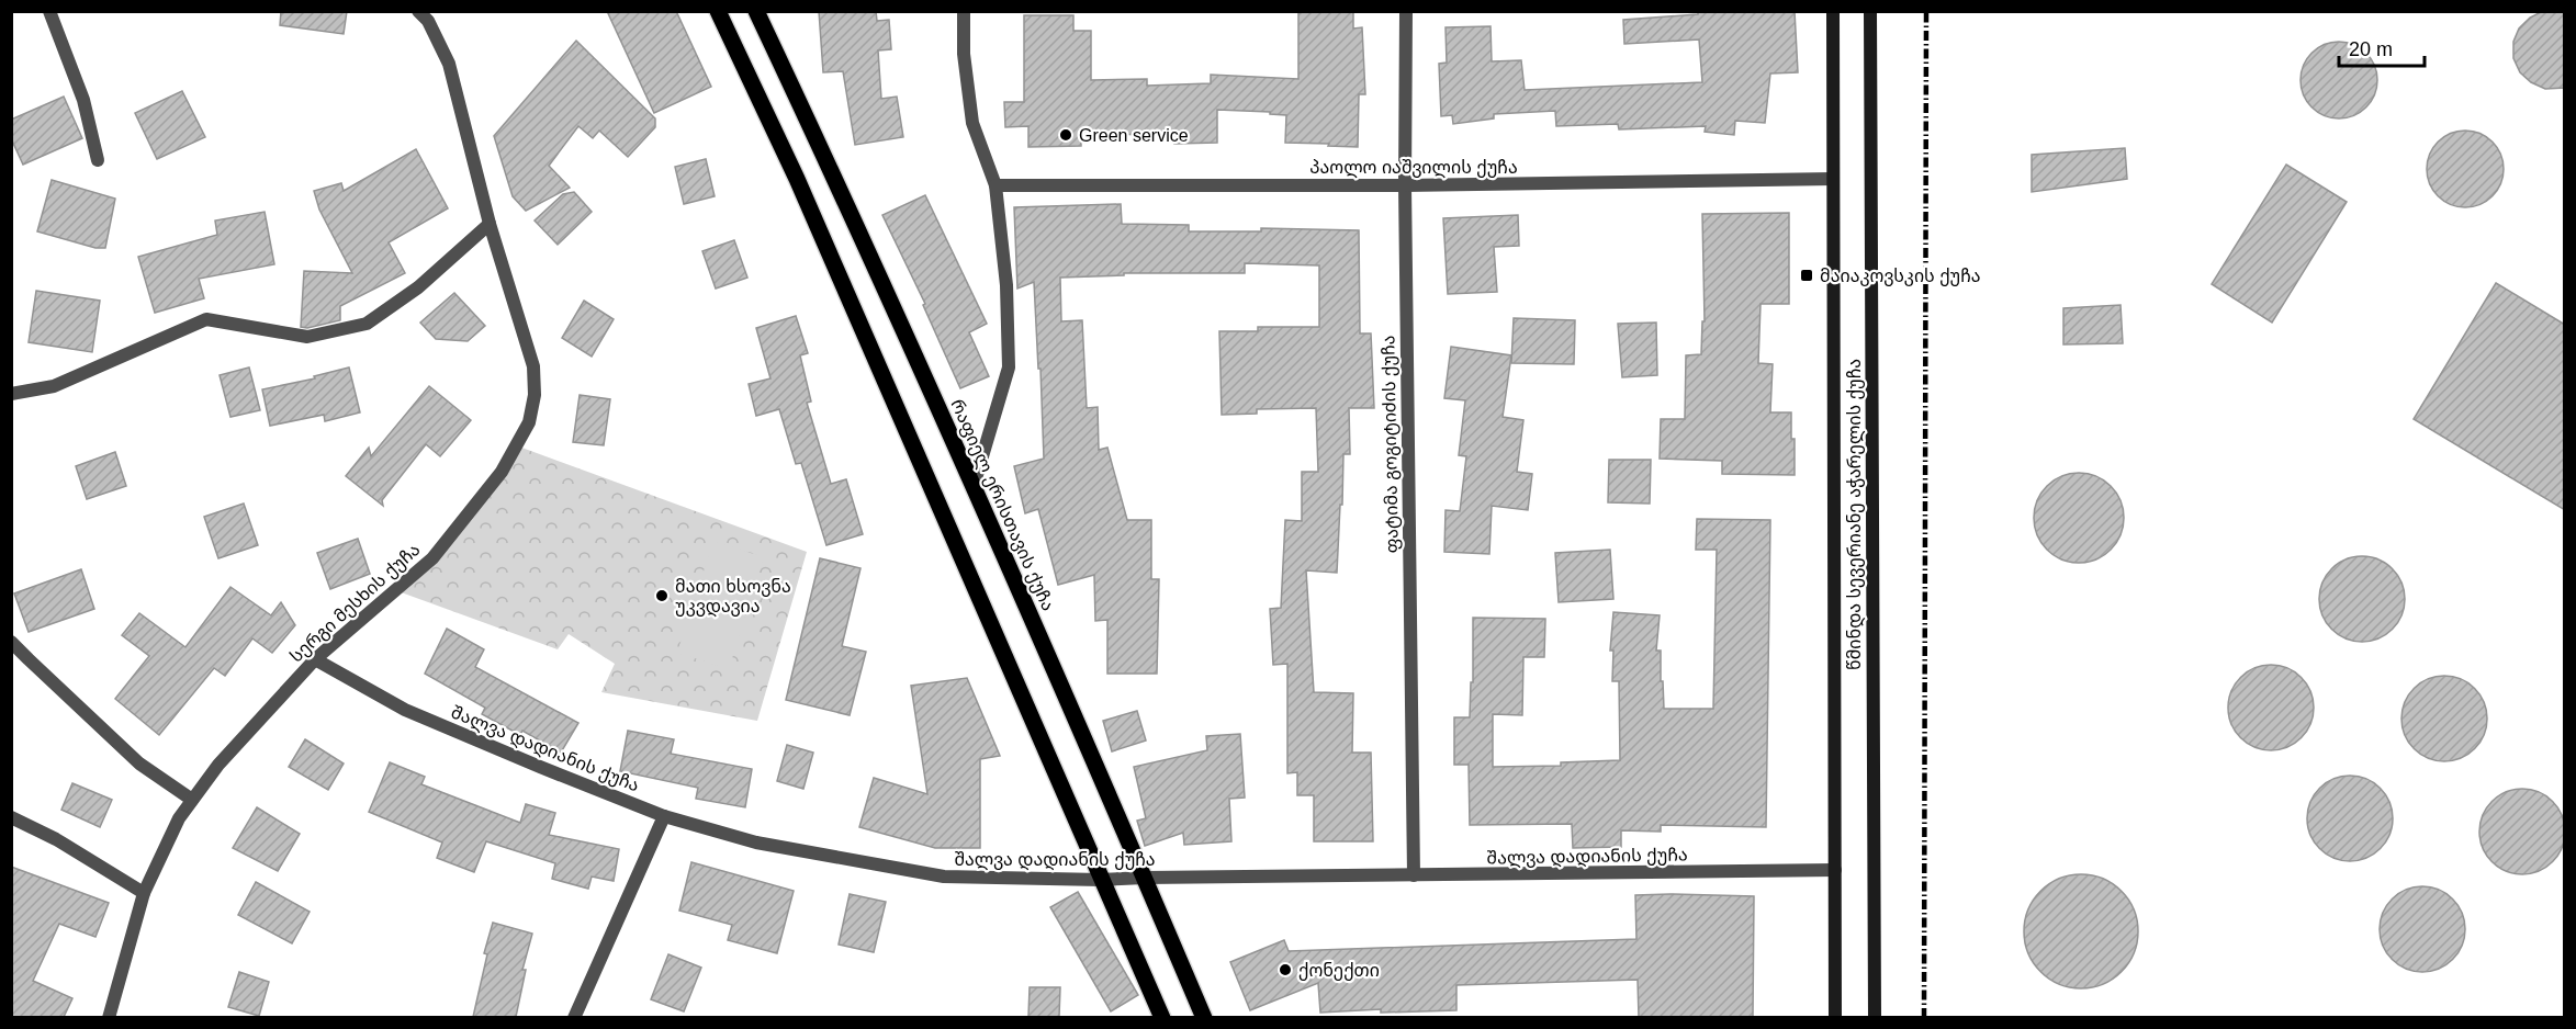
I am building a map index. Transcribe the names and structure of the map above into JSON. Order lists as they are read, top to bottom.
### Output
{
  "streets": {
    "main road": ["რაფიელ ერისთავის ქუჩა", "წმინდა სევერიანე აჭარელის ქუჩა"],
    "street": [
      "პაოლო იაშვილის ქუჩა",
      "ფატიმა გოგიტიძის ქუჩა",
      "სერგი მესხის ქუჩა",
      "შალვა დადიანის ქუჩა"
    ]
  },
  "crossings": [
    ["პაოლო იაშვილის ქუჩა", "ფატიმა გოგიტიძის ქუჩა"],
    ["პაოლო იაშვილის ქუჩა", "წმინდა სევერიანე აჭარელის ქუჩა"],
    ["ფატიმა გოგიტიძის ქუჩა", "შალვა დადიანის ქუჩა"],
    ["რაფიელ ერისთავის ქუჩა", "შალვა დადიანის ქუჩა"],
    ["წმინდა სევერიანე აჭარელის ქუჩა", "შალვა დადიანის ქუჩა"],
    ["სერგი მესხის ქუჩა", "შალვა დადიანის ქუჩა"]
  ],
  "places": {
    "other": ["Green service", "მათი ხსოვნა უკვდავია", "ქონექთი"],
    "transit": ["მაიაკოვსკის ქუჩა"]
  },
  "scale_bar": "20 m"
}
